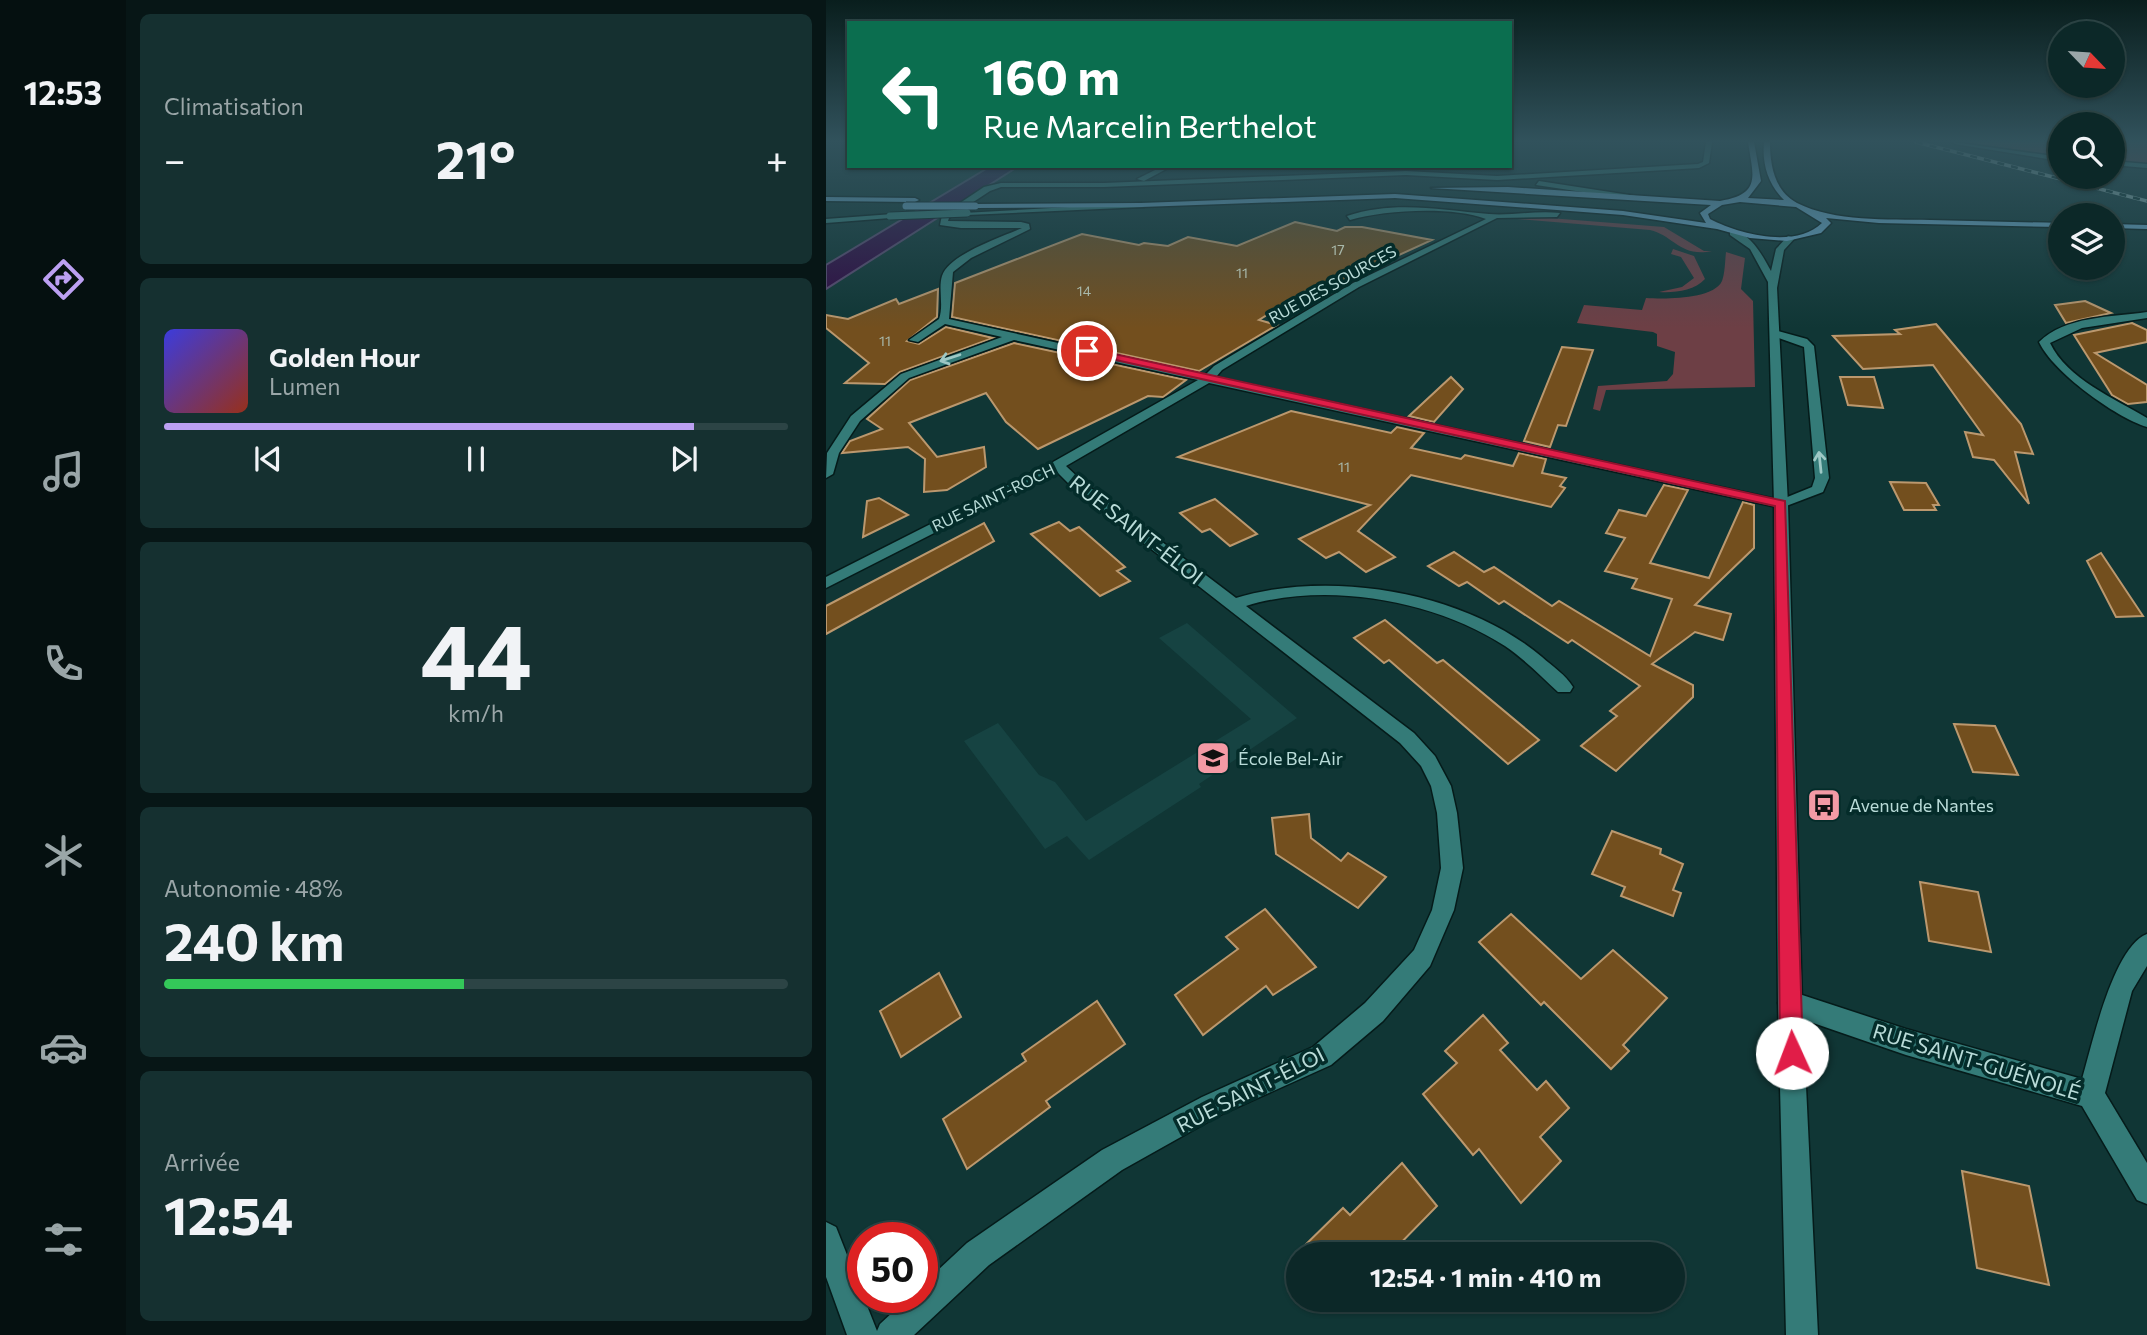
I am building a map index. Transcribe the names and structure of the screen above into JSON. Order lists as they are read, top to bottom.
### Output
{
  "streets": {
    "street": [
      "RUE DES SOURCES",
      "RUE SAINT-ROCH",
      "RUE SAINT-ÉLOI",
      "RUE SAINT-GUÉNOLÉ"
    ]
  },
  "crossings": [
    ["RUE DES SOURCES", "RUE SAINT-ROCH"],
    ["RUE SAINT-ROCH", "RUE SAINT-ÉLOI"]
  ],
  "places": {
    "school or university": ["École Bel-Air"],
    "bus stop": ["Avenue de Nantes"]
  },
  "house_numbers": [
    "17",
    "11",
    "14",
    "11",
    "11"
  ],
  "north": "bottom right",
  "page": {
    "tabs": "12:53",
    "tile": [
      "Climatisation",
      ["44", "km/h"],
      ["Autonomie · 48%", "240 km"],
      ["Arrivée", "12:54"]
    ],
    "turn": ["160 m", "Rue Marcelin Berthelot"],
    "heat": ["−", "21°", "+"],
    "song": ["Golden Hour", "Lumen"],
    "limit": "50",
    "trip": "12:54 · 1 min · 410 m"
  }
}
